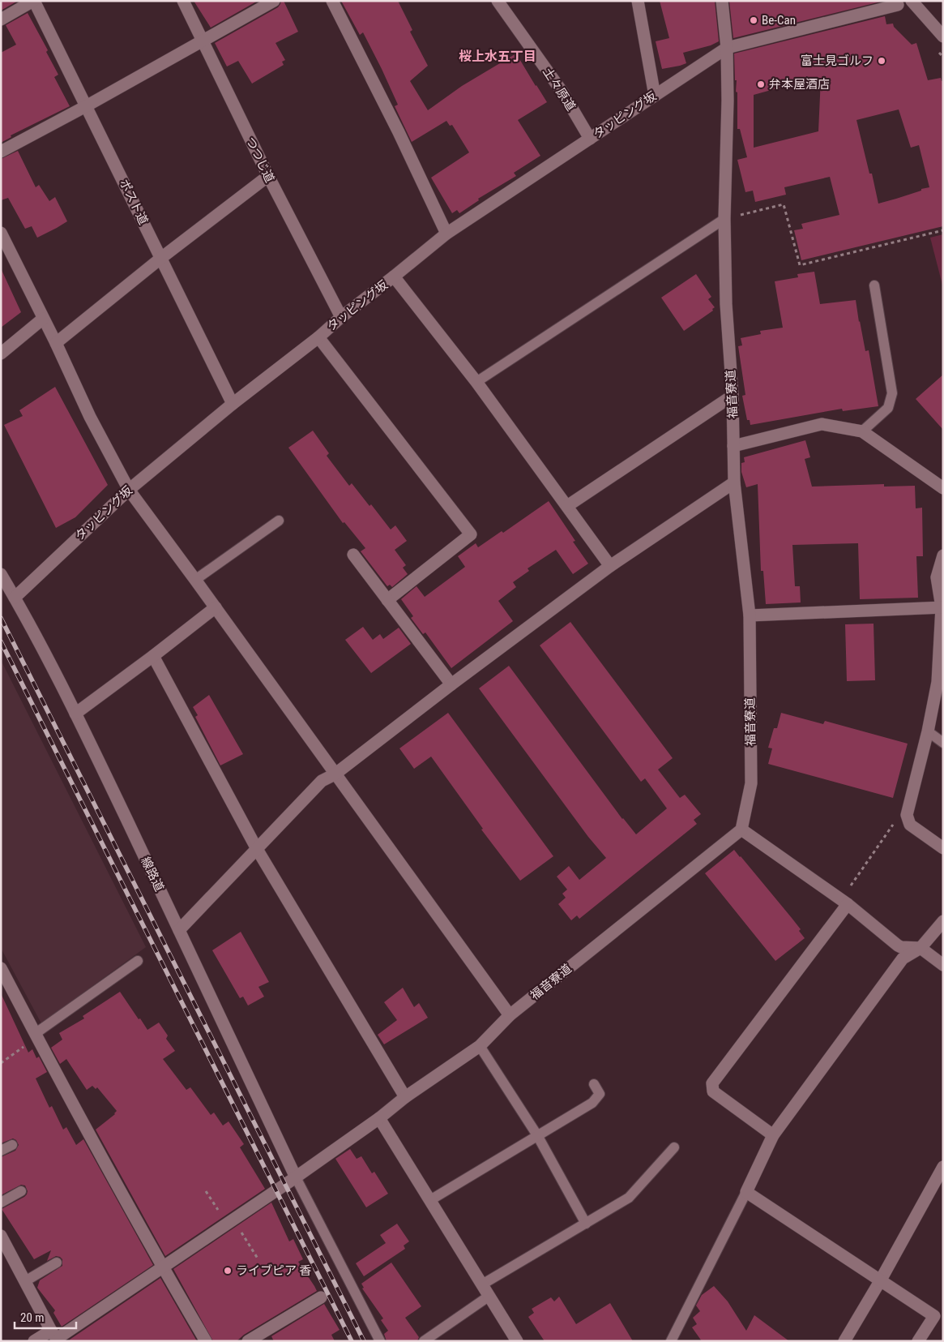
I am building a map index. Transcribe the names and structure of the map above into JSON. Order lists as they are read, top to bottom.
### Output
{
  "streets": {
    "street": [
      "土々原道",
      "タッピング坂",
      "つつじ道",
      "ポスト道",
      "福音寮道",
      "線路道"
    ]
  },
  "crossings": [
    ["土々原道", "タッピング坂"],
    ["タッピング坂", "つつじ道"],
    ["タッピング坂", "ポスト道"],
    ["タッピング坂", "福音寮道"],
    ["タッピング坂", "線路道"],
    ["福音寮道", "線路道"]
  ],
  "districts": ["桜上水五丁目"],
  "places": [
    "Be-Can",
    "富士見ゴルフ",
    "弁本屋酒店",
    "ライブピア 香"
  ],
  "scale_bar": "20 m"
}
